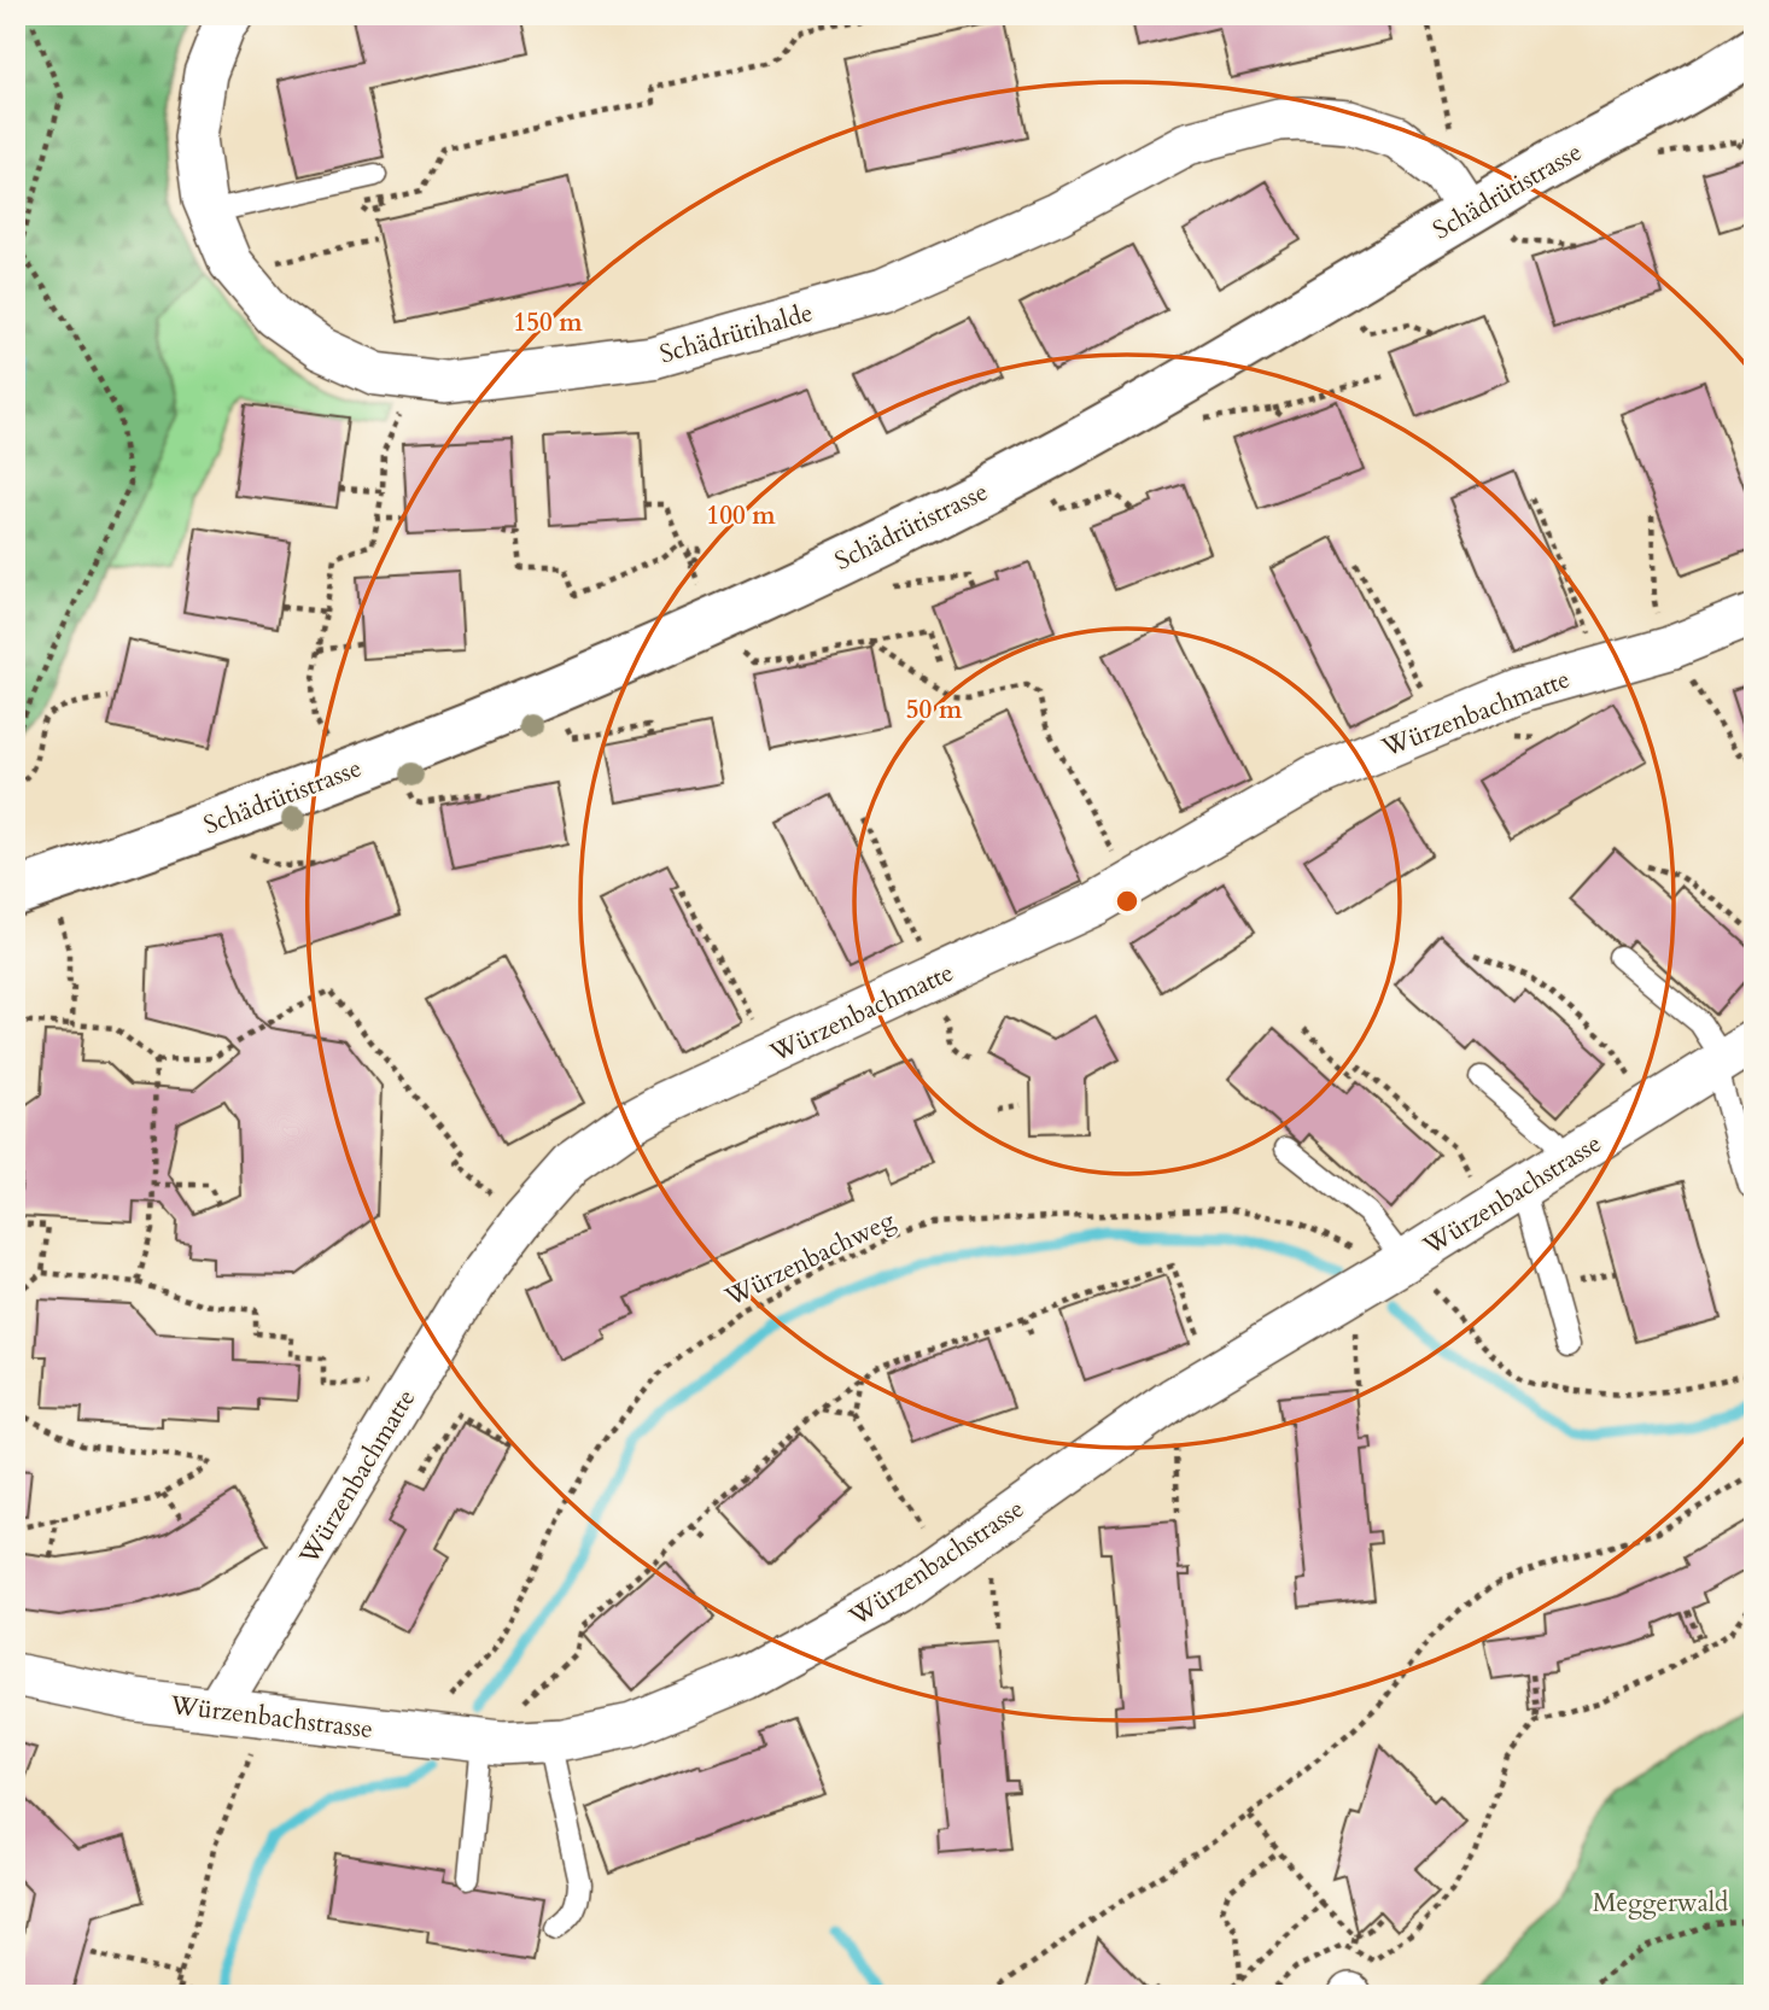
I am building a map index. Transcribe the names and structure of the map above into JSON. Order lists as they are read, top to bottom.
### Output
{
  "streets": {
    "main road": ["Schädrütistrasse"],
    "street": ["Schädrütihalde", "Würzenbachmatte", "Würzenbachstrasse"],
    "path": ["Würzenbachweg"]
  },
  "crossings": [
    ["Schädrütistrasse", "Schädrütihalde"],
    ["Würzenbachmatte", "Würzenbachstrasse"],
    ["Würzenbachstrasse", "Würzenbachweg"]
  ],
  "parks": ["Meggerwald"],
  "rings": ["150 m", "100 m", "50 m"]
}
